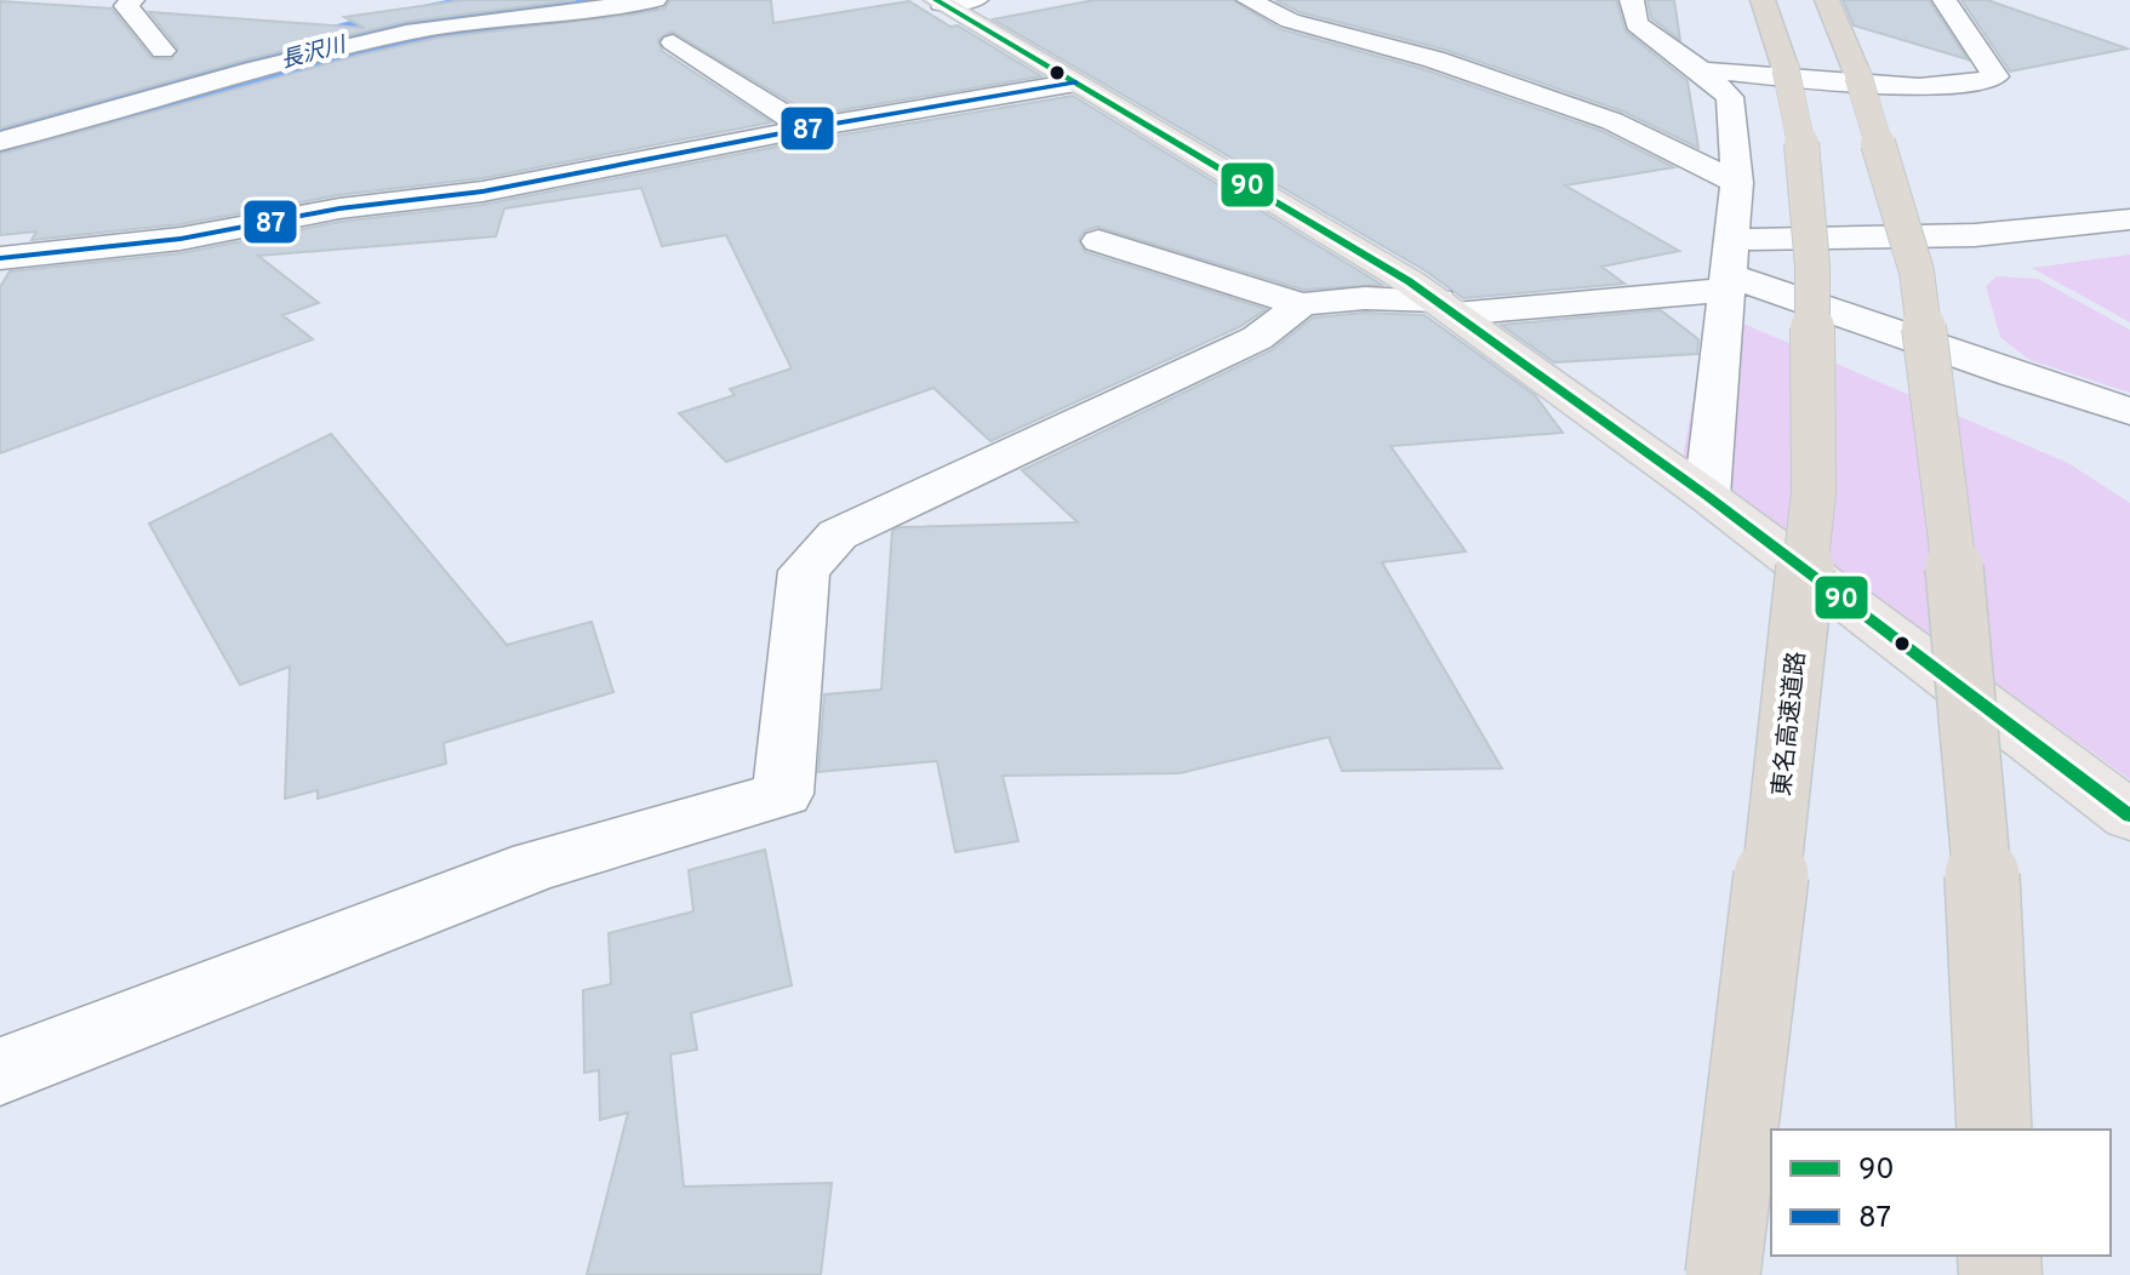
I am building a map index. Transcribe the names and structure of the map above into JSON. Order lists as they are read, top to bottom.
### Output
{
  "streets": {
    "highway": ["東名高速道路"]
  },
  "water": ["長沢川"],
  "lines": ["transit line 90", "transit line 87"],
  "legend": ["90", "87"]
}
